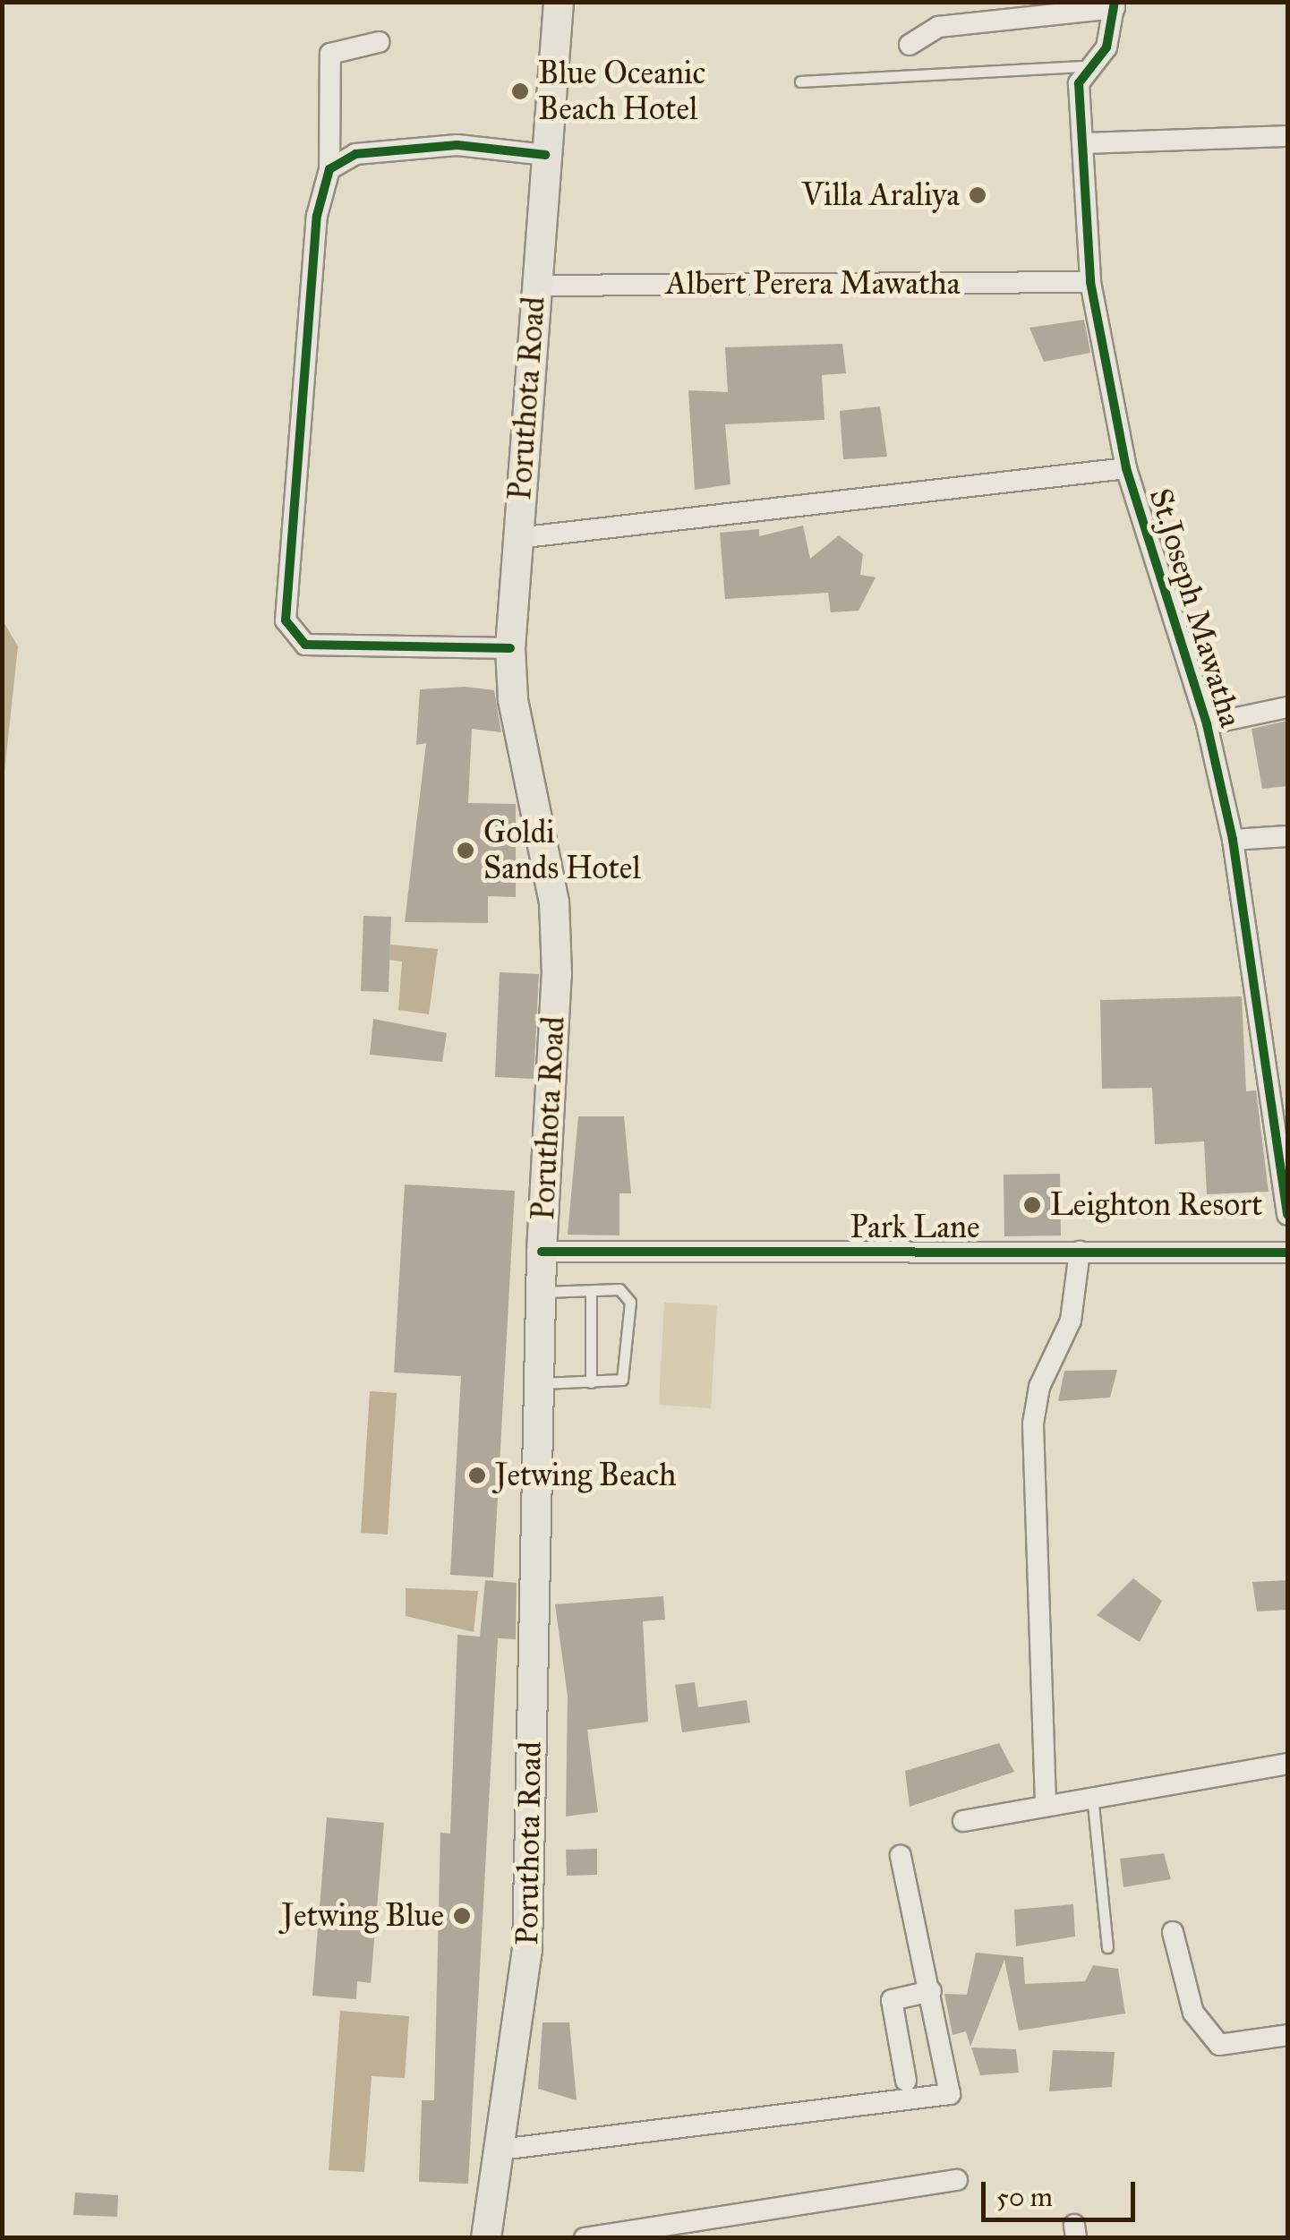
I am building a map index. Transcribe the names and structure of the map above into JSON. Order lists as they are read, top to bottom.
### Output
{
  "streets": {
    "main road": ["Poruthota Road"],
    "street": ["Albert Perera Mawatha", "St.Joseph Mawatha", "Park Lane"]
  },
  "crossings": [
    ["Albert Perera Mawatha", "Poruthota Road"],
    ["Albert Perera Mawatha", "St.Joseph Mawatha"],
    ["Poruthota Road", "Park Lane"]
  ],
  "places": [
    "Blue Oceanic Beach Hotel",
    "Villa Araliya",
    "Goldi Sands Hotel",
    "Leighton Resort",
    "Jetwing Beach",
    "Jetwing Blue"
  ],
  "scale_bar": "50 m"
}
